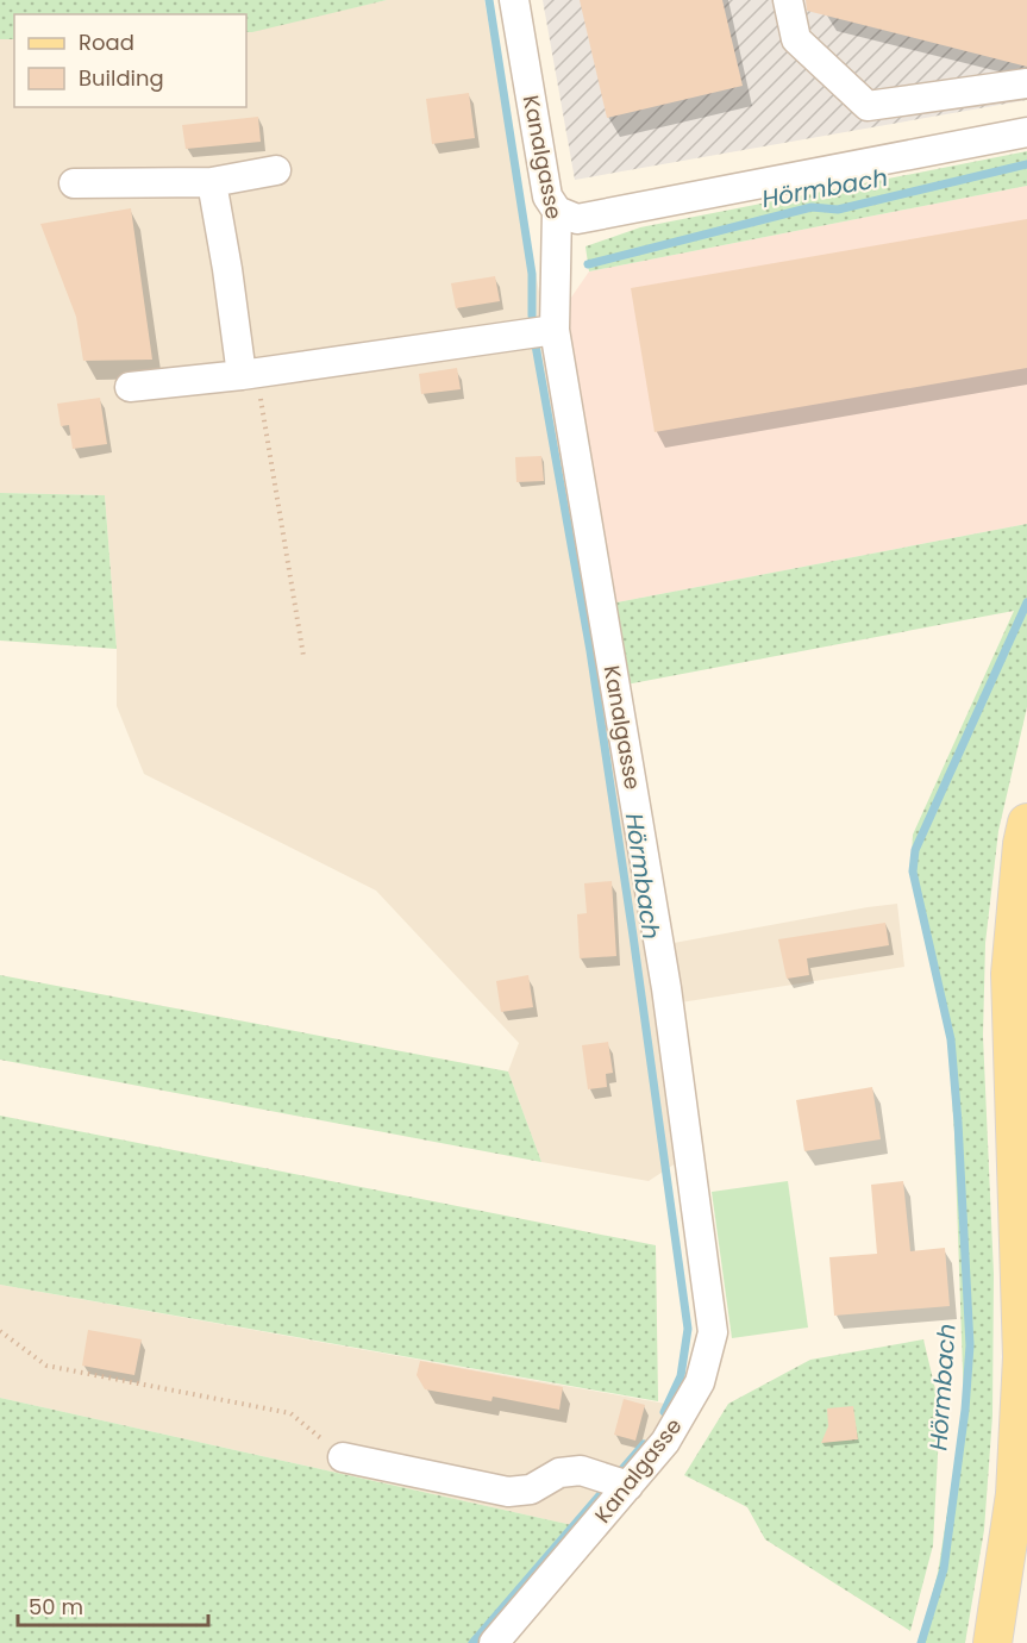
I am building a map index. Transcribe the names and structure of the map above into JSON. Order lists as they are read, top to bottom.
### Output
{
  "streets": {
    "street": ["Kanalgasse"]
  },
  "water": ["Hörmbach"],
  "legend": ["Road", "Building"],
  "scale_bar": "50 m"
}
